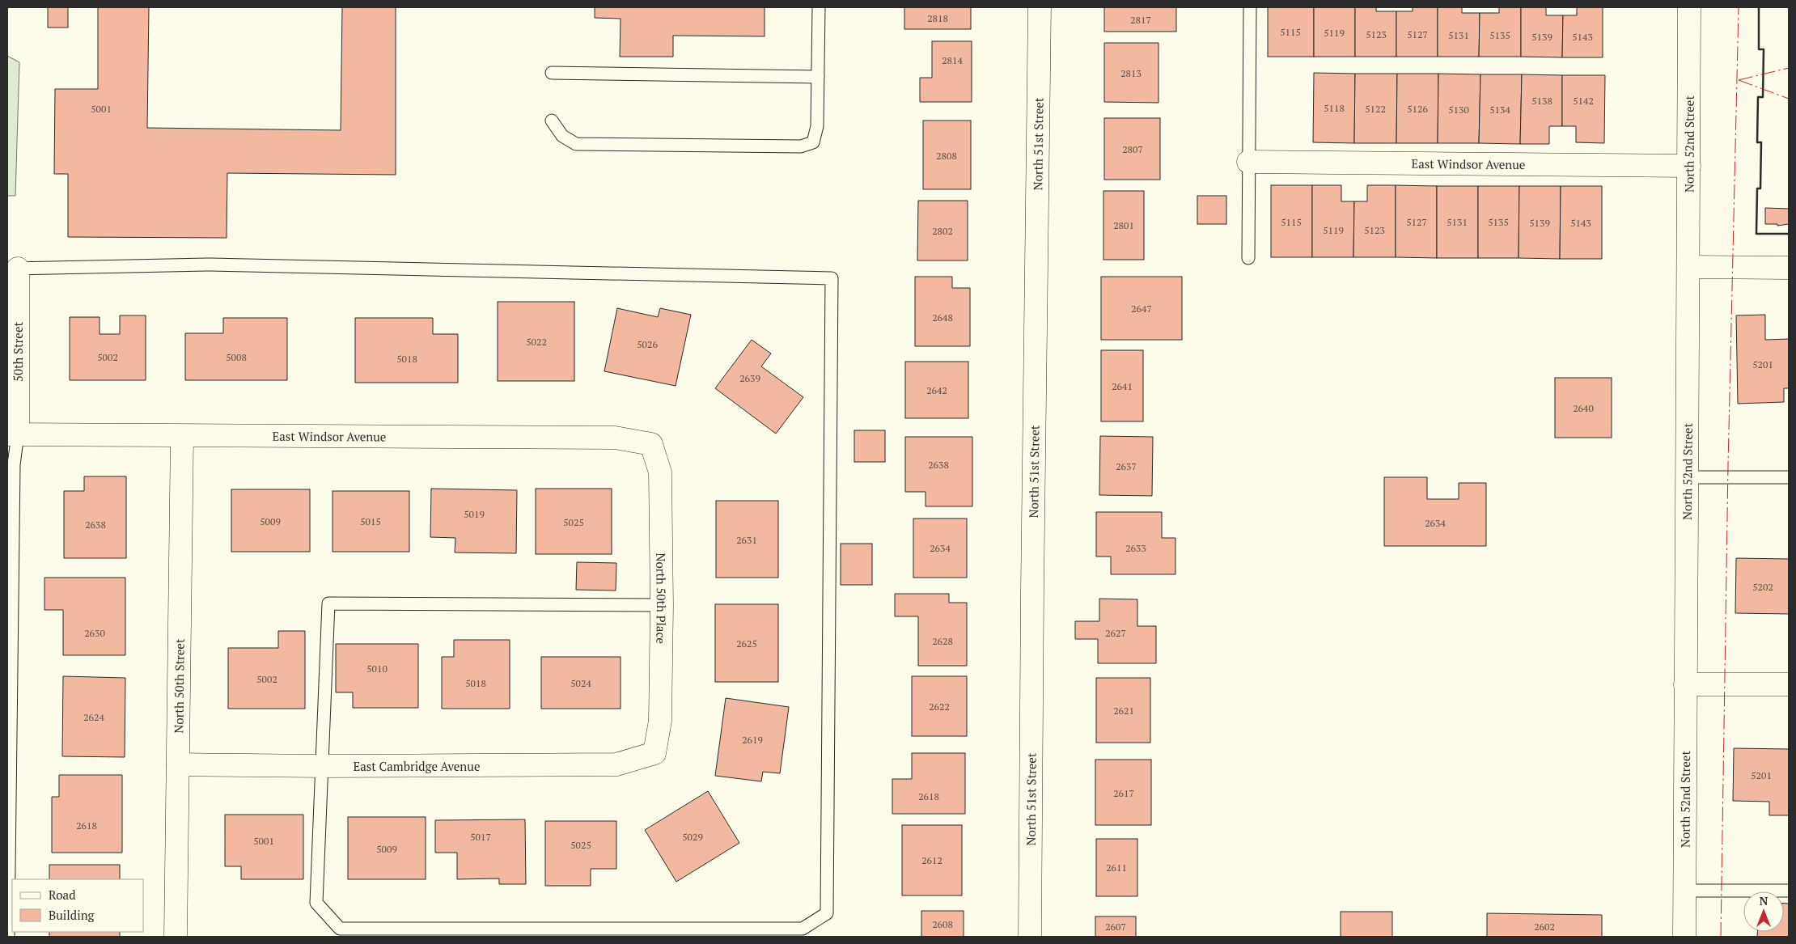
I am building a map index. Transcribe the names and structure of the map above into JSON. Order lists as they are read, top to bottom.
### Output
{
  "streets": {
    "street": [
      "North 51st Street",
      "North 52nd Street",
      "East Windsor Avenue",
      "50th Street",
      "North 50th Place",
      "North 50th Street",
      "East Cambridge Avenue"
    ]
  },
  "crossings": [
    ["North 52nd Street", "East Windsor Avenue"],
    ["East Windsor Avenue", "50th Street"],
    ["East Windsor Avenue", "North 50th Place"],
    ["East Windsor Avenue", "North 50th Street"],
    ["North 50th Place", "East Cambridge Avenue"],
    ["North 50th Street", "East Cambridge Avenue"]
  ],
  "house_numbers": [
    "2818",
    "2817",
    "5115",
    "5119",
    "5123",
    "5127",
    "5131",
    "5135",
    "5139",
    "5143",
    "2814",
    "2813",
    "5138",
    "5142",
    "5118",
    "5001",
    "5122",
    "5126",
    "5130",
    "5134",
    "2807",
    "2808",
    "5115",
    "5127",
    "5131",
    "5135",
    "5139",
    "5143",
    "2801",
    "5119",
    "5123",
    "2802",
    "2647",
    "2648",
    "5022",
    "5026",
    "5002",
    "5008",
    "5018",
    "5201",
    "2639",
    "2641",
    "2642",
    "2640",
    "2638",
    "2637",
    "5019",
    "5009",
    "5015",
    "5025",
    "2634",
    "2638",
    "2631",
    "2634",
    "2633",
    "5202",
    "2630",
    "2627",
    "2628",
    "2625",
    "5010",
    "5002",
    "5018",
    "5024",
    "2622",
    "2621",
    "2624",
    "2619",
    "5201",
    "2617",
    "2618",
    "2618",
    "5017",
    "5029",
    "5001",
    "5025",
    "5009",
    "2612",
    "2611",
    "2608",
    "2607",
    "2602"
  ],
  "legend": ["Road", "Building"],
  "north": "top"
}
